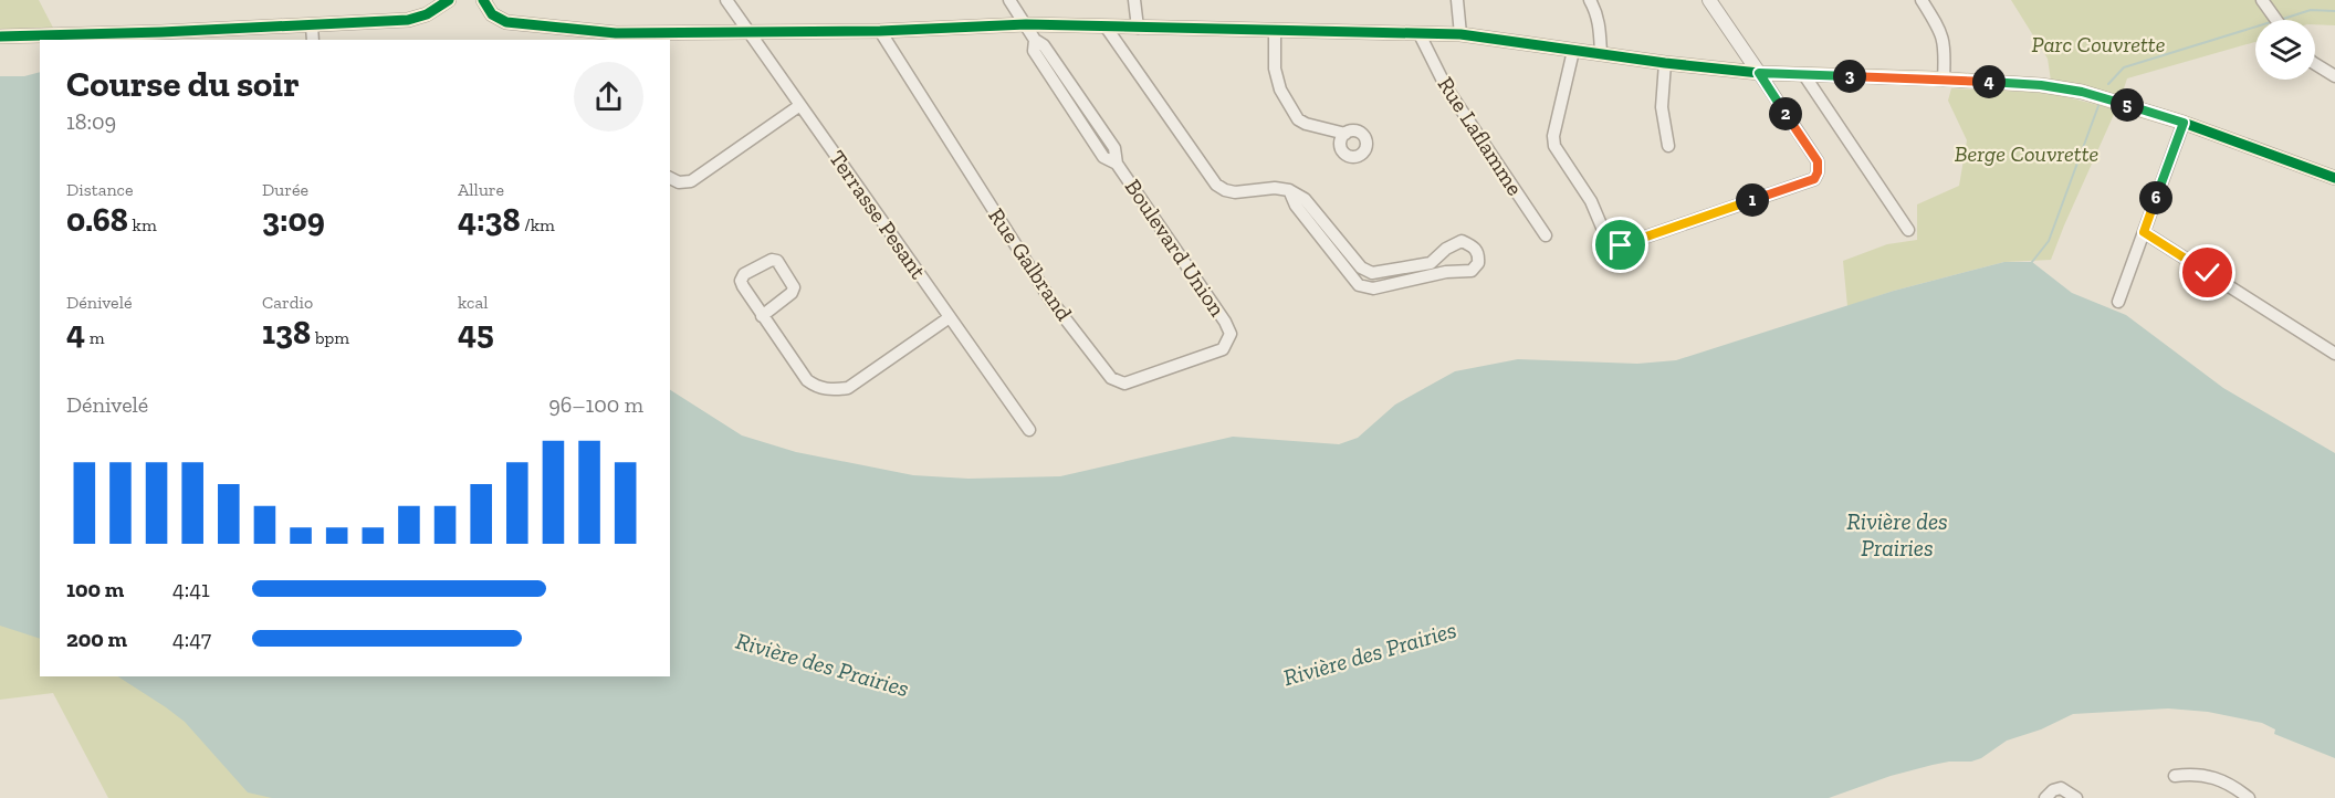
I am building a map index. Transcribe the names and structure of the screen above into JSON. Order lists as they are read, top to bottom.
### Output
{
  "streets": {
    "street": [
      "Rue Laflamme",
      "Terrasse Pesant",
      "Boulevard Union",
      "Rue Galbrand"
    ]
  },
  "crossings": [
    ["Boulevard Union", "Rue Galbrand"]
  ],
  "water": ["Rivière des Prairies"],
  "parks": ["Parc Couvrette", "Berge Couvrette"],
  "page": {
    "heading": ["Course du soir", "18:09"],
    "pins": [
      "3",
      "4",
      "5",
      "2",
      "6",
      "1"
    ],
    "stats": [
      ["Distance", "0.68 km"],
      ["Durée", "3:09"],
      ["Allure", "4:38 /km"],
      ["Dénivelé", "4 m"],
      ["Cardio", "138 bpm"],
      ["kcal", "45"]
    ],
    "chart": ["Dénivelé", "96–100 m"],
    "list": [
      {
        "name": "100 m",
        "note": "4:41"
      },
      {
        "name": "200 m",
        "note": "4:47"
      }
    ]
  }
}
